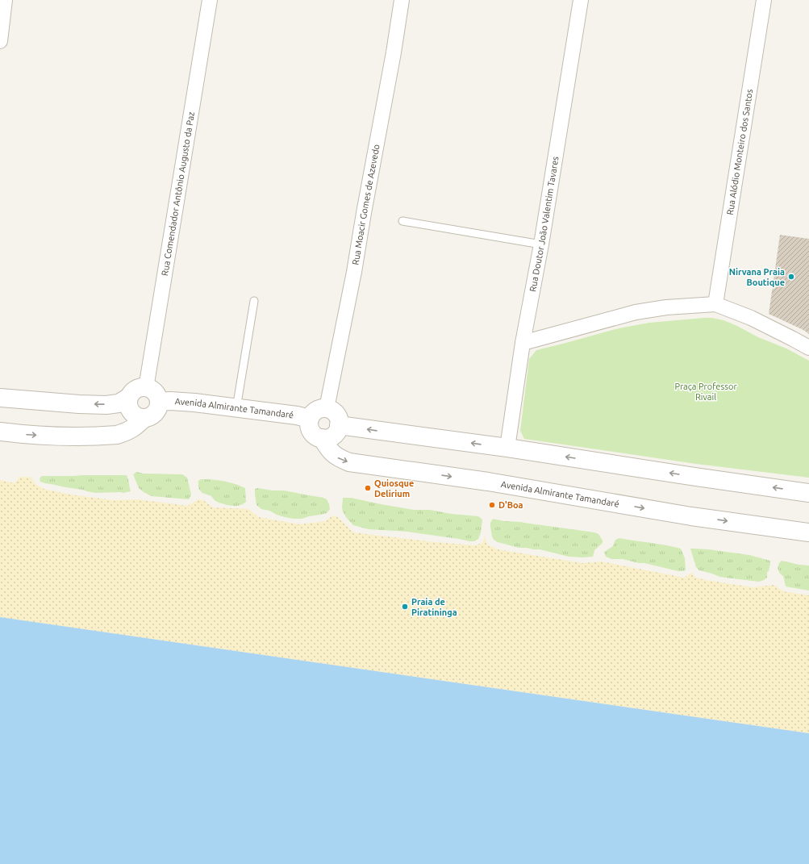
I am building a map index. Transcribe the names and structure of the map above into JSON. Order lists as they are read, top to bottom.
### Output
{
  "streets": {
    "street": [
      "Rua Alódio Monteiro dos Santos",
      "Rua Comendador Antônio Augusto da Paz",
      "Rua Moacir Gomes de Azevedo",
      "Rua Doutor João Valentim Tavares",
      "Avenida Almirante Tamandaré"
    ]
  },
  "crossings": [
    ["Rua Comendador Antônio Augusto da Paz", "Avenida Almirante Tamandaré"],
    ["Rua Moacir Gomes de Azevedo", "Avenida Almirante Tamandaré"]
  ],
  "parks": ["Praça Professor Rivail"],
  "places": [
    "Nirvana Praia Boutique",
    "Quiosque Delirium",
    "D'Boa",
    "Praia de Piratininga"
  ]
}
